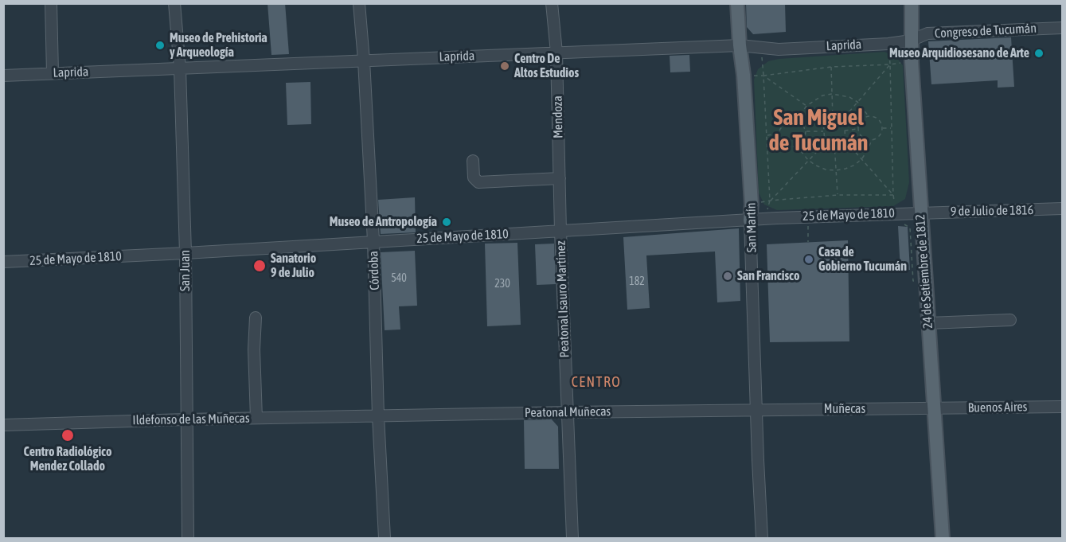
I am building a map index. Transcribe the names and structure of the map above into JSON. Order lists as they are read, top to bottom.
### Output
{
  "streets": {
    "main road": ["San Martín", "24 de Setiembre de 1812"],
    "street": [
      "Congreso de Tucumán",
      "Laprida",
      "Mendoza",
      "9 de Julio de 1816",
      "25 de Mayo de 1810",
      "San Juan",
      "Córdoba",
      "Peatonal Isauro Martínez",
      "Buenos Aires",
      "Muñecas",
      "Peatonal Muñecas",
      "Ildefonso de las Muñecas"
    ]
  },
  "crossings": [
    ["Congreso de Tucumán", "Laprida"],
    ["Congreso de Tucumán", "24 de Setiembre de 1812"],
    ["Laprida", "Mendoza"],
    ["Laprida", "San Martín"],
    ["Laprida", "San Juan"],
    ["Laprida", "Córdoba"],
    ["Laprida", "24 de Setiembre de 1812"],
    ["Mendoza", "25 de Mayo de 1810"],
    ["Mendoza", "Peatonal Isauro Martínez"],
    ["9 de Julio de 1816", "25 de Mayo de 1810"],
    ["9 de Julio de 1816", "24 de Setiembre de 1812"],
    ["25 de Mayo de 1810", "San Martín"],
    ["25 de Mayo de 1810", "San Juan"],
    ["25 de Mayo de 1810", "Córdoba"],
    ["25 de Mayo de 1810", "24 de Setiembre de 1812"],
    ["25 de Mayo de 1810", "Peatonal Isauro Martínez"],
    ["San Martín", "Muñecas"],
    ["San Martín", "Peatonal Muñecas"],
    ["San Juan", "Ildefonso de las Muñecas"],
    ["Córdoba", "Peatonal Muñecas"],
    ["Córdoba", "Ildefonso de las Muñecas"],
    ["24 de Setiembre de 1812", "Buenos Aires"],
    ["24 de Setiembre de 1812", "Muñecas"],
    ["Peatonal Isauro Martínez", "Peatonal Muñecas"],
    ["Buenos Aires", "Muñecas"],
    ["Muñecas", "Peatonal Muñecas"],
    ["Peatonal Muñecas", "Ildefonso de las Muñecas"]
  ],
  "districts": ["San Miguel de Tucumán", "CENTRO"],
  "places": [
    "Museo de Prehistoria y Arqueología",
    "Museo Arquidiosesano de Arte",
    "Centro De Altos Estudios",
    "Museo de Antropología",
    "Casa de Gobierno Tucumán",
    "Sanatorio 9 de Julio",
    "San Francisco",
    "Centro Radiológico Mendez Collado"
  ],
  "house_numbers": ["540", "182", "230"]
}
